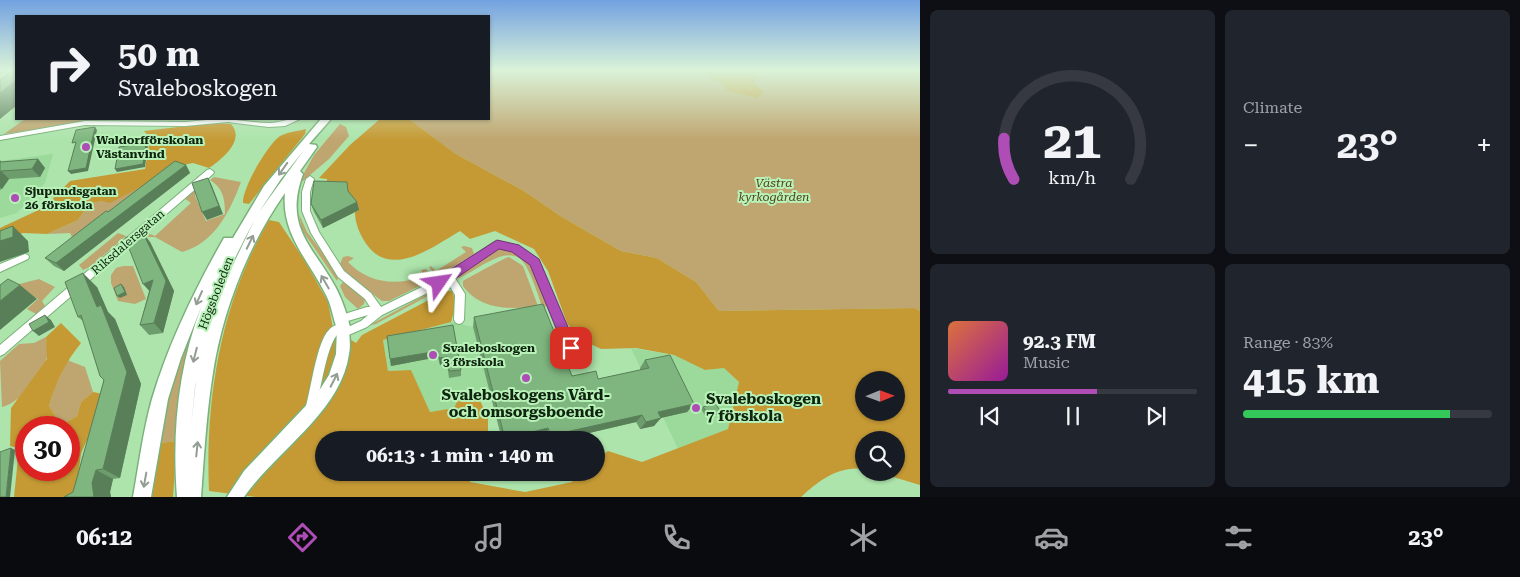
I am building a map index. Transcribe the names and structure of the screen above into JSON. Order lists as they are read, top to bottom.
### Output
{
  "streets": {
    "main road": ["Högsboleden"],
    "street": ["Riksdalersgatan"]
  },
  "parks": ["Västra kyrkogården"],
  "places": [
    "Waldorfförskolan Västanvind",
    "Sjupundsgatan 26 förskola",
    "Svaleboskogen 3 förskola",
    "Svaleboskogens Vård- och omsorgsboende",
    "Svaleboskogen 7 förskola"
  ],
  "north": "right",
  "page": {
    "tile": [
      "Climate",
      ["Range · 83%", "415 km"]
    ],
    "turn": ["50 m", "Svaleboskogen"],
    "heat": ["−", "23°", "+"],
    "song": ["92.3 FM", "Music"],
    "limit": "30",
    "trip": "06:13 · 1 min · 140 m",
    "tabs": ["06:12", "23°"],
    "gauge": ["21", "km/h"]
  }
}
